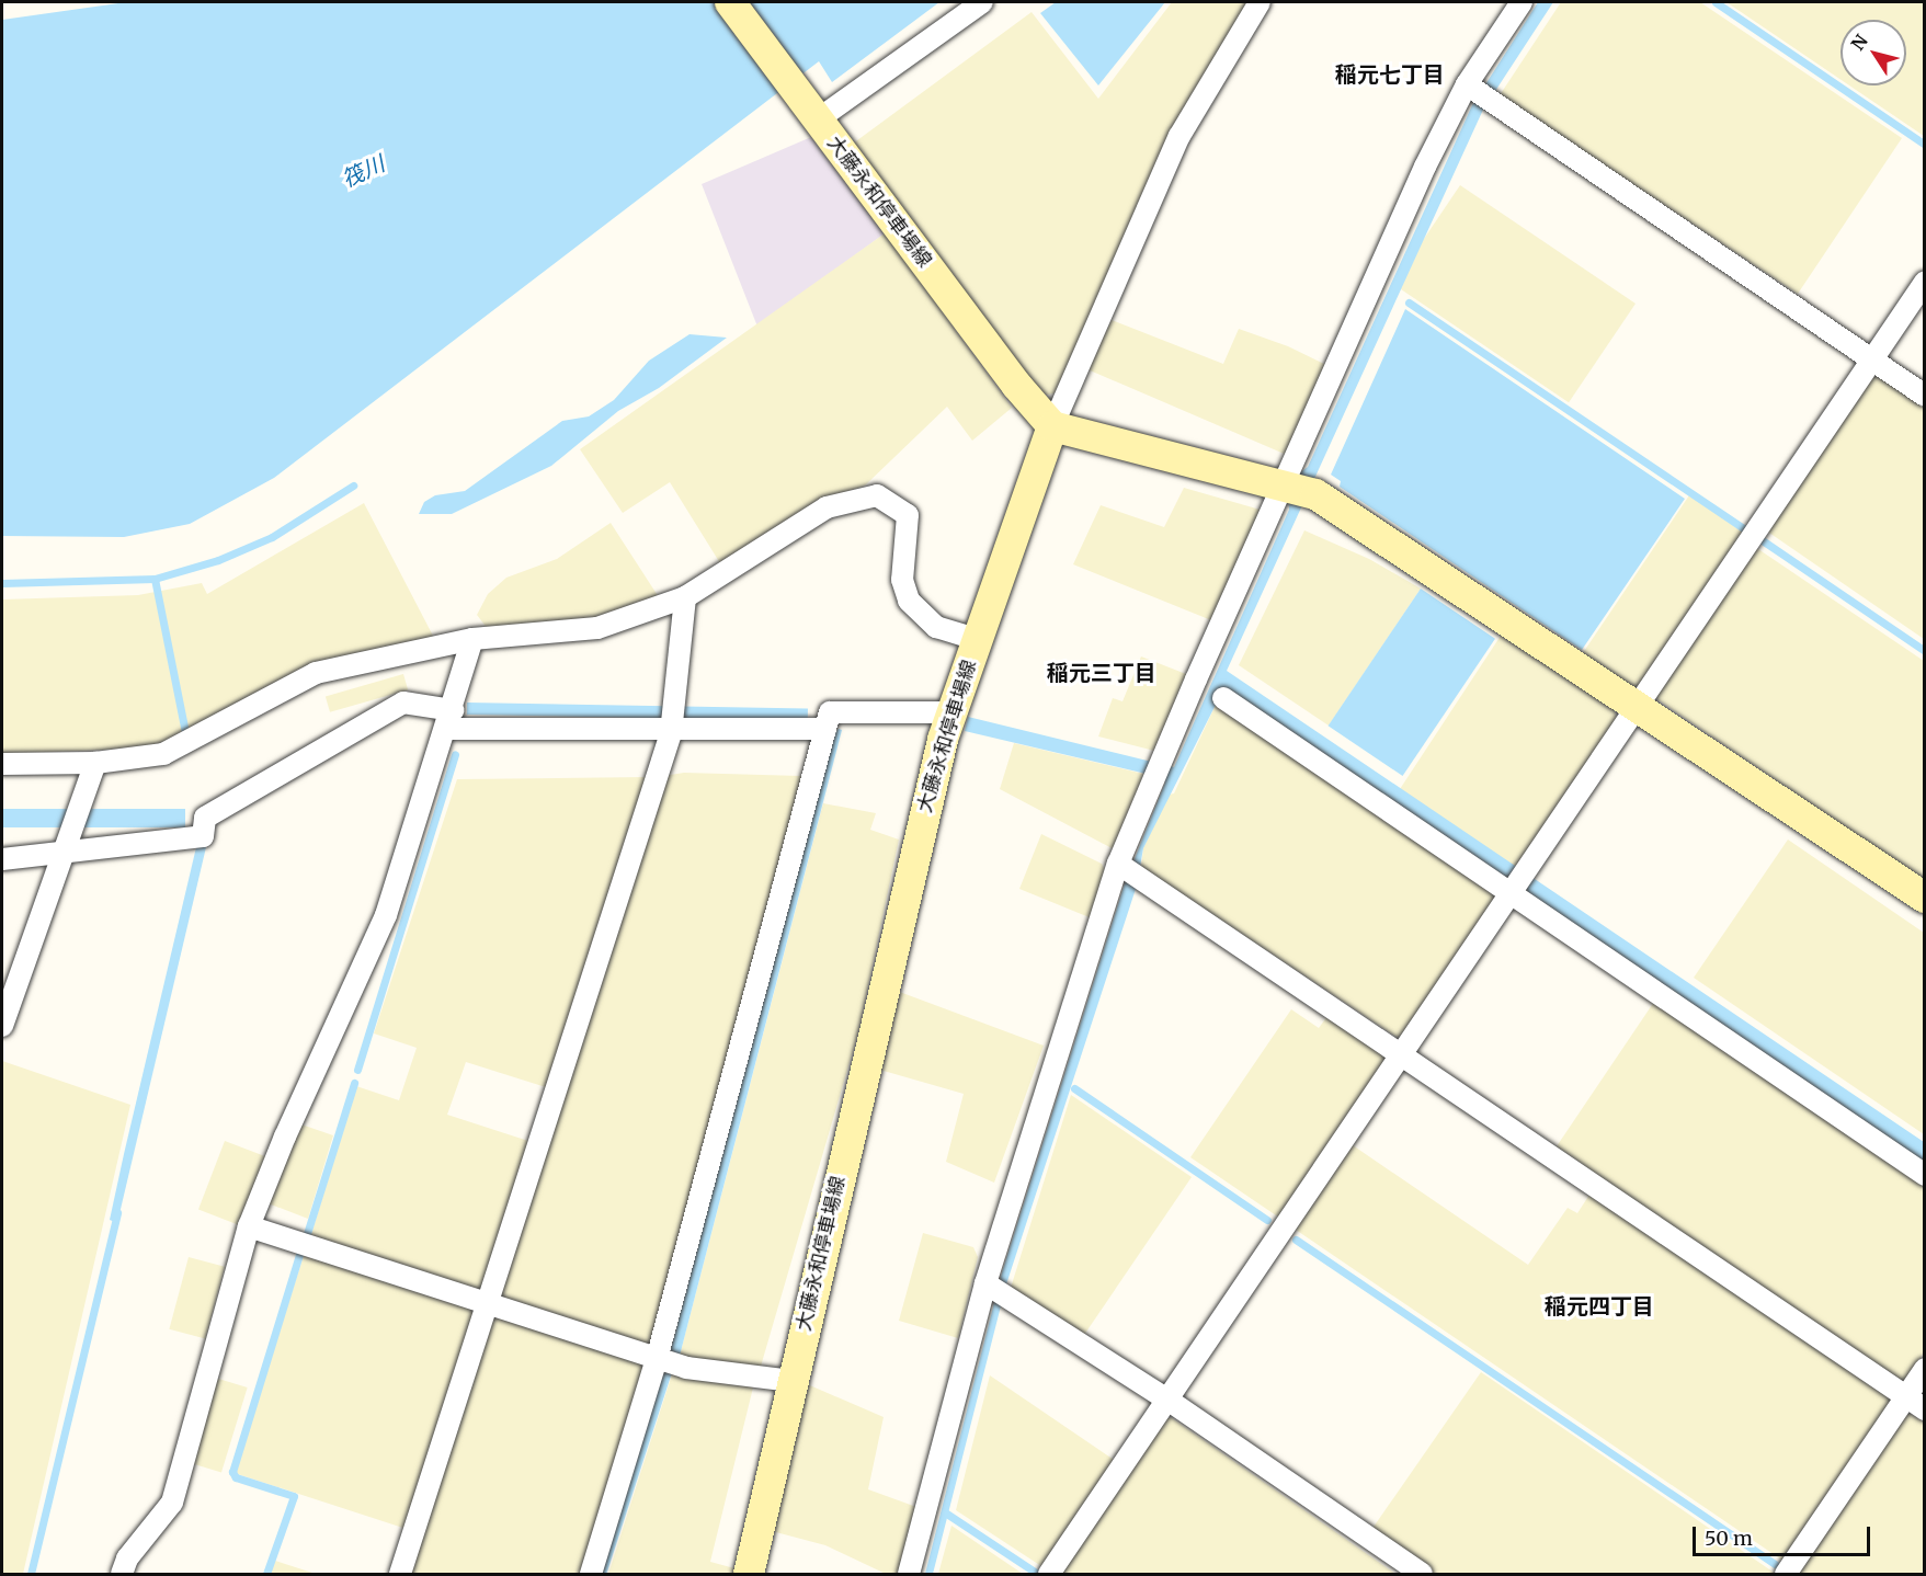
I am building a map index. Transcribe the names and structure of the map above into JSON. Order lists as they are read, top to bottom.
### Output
{
  "streets": {
    "main road": ["大藤永和停車場線"]
  },
  "districts": ["稲元七丁目", "稲元三丁目", "稲元四丁目"],
  "water": ["筏川"],
  "scale_bar": "50 m",
  "north": "top left"
}
